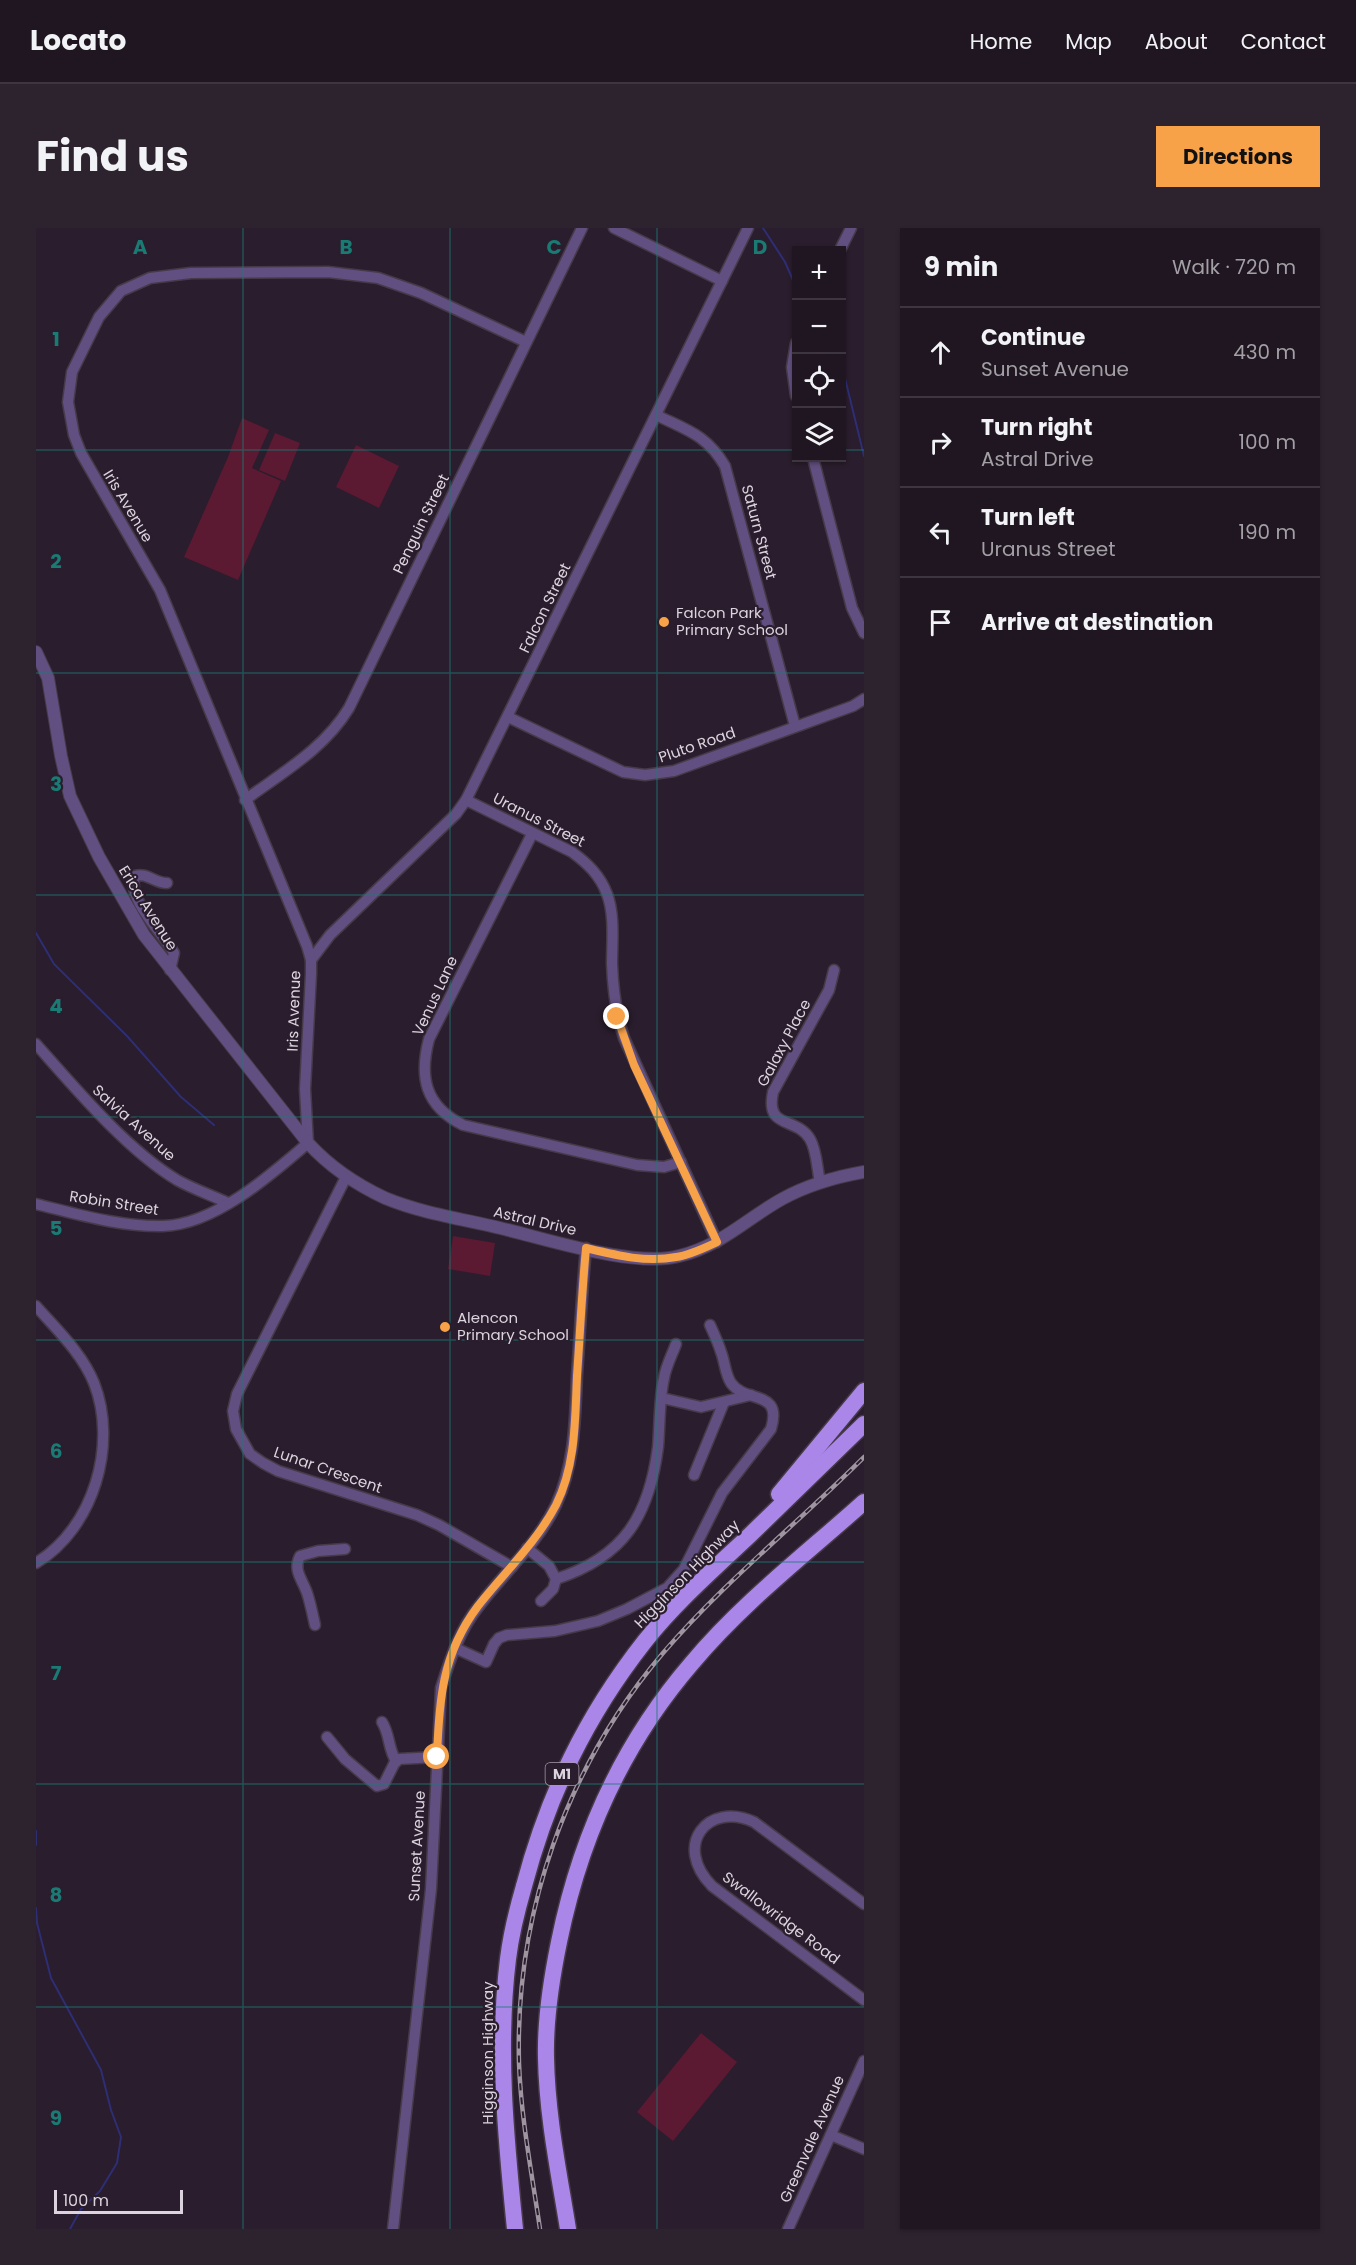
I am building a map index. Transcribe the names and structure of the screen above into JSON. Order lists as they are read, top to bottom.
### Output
{
  "streets": {
    "highway": ["Higginson Highway", "M1"],
    "street": [
      "Iris Avenue",
      "Penguin Street",
      "Saturn Street",
      "Falcon Street",
      "Pluto Road",
      "Uranus Street",
      "Erica Avenue",
      "Venus Lane",
      "Galaxy Place",
      "Salvia Avenue",
      "Robin Street",
      "Astral Drive",
      "Lunar Crescent",
      "Sunset Avenue",
      "Swallowridge Road",
      "Greenvale Avenue"
    ]
  },
  "crossings": [
    ["Iris Avenue", "Penguin Street"],
    ["Iris Avenue", "Falcon Street"],
    ["Iris Avenue", "Erica Avenue"],
    ["Iris Avenue", "Robin Street"],
    ["Iris Avenue", "Astral Drive"],
    ["Saturn Street", "Falcon Street"],
    ["Saturn Street", "Pluto Road"],
    ["Falcon Street", "Pluto Road"],
    ["Falcon Street", "Uranus Street"],
    ["Uranus Street", "Venus Lane"],
    ["Uranus Street", "Astral Drive"],
    ["Erica Avenue", "Robin Street"],
    ["Erica Avenue", "Astral Drive"],
    ["Galaxy Place", "Astral Drive"],
    ["Salvia Avenue", "Robin Street"],
    ["Robin Street", "Astral Drive"],
    ["Astral Drive", "Lunar Crescent"],
    ["Astral Drive", "Sunset Avenue"],
    ["Lunar Crescent", "Sunset Avenue"]
  ],
  "places": ["Falcon Park Primary School", "Alencon Primary School"],
  "scale_bar": "100 m",
  "page": {
    "header": "Locato",
    "nav": [
      "Home",
      "Map",
      "About",
      "Contact"
    ],
    "title": "Find us",
    "buttons": "Directions",
    "heading": ["9 min", "Walk · 720 m"],
    "map_buttons": ["+", "−"],
    "list": [
      ["Continue", "Sunset Avenue", "430 m"],
      ["Turn right", "Astral Drive", "100 m"],
      ["Turn left", "Uranus Street", "190 m"],
      "Arrive at destination"
    ],
    "scale": "100 m"
  },
  "grid": {
    "columns": [
      "A",
      "B",
      "C",
      "D"
    ],
    "rows": [
      "1",
      "2",
      "3",
      "4",
      "5",
      "6",
      "7",
      "8",
      "9"
    ]
  }
}
